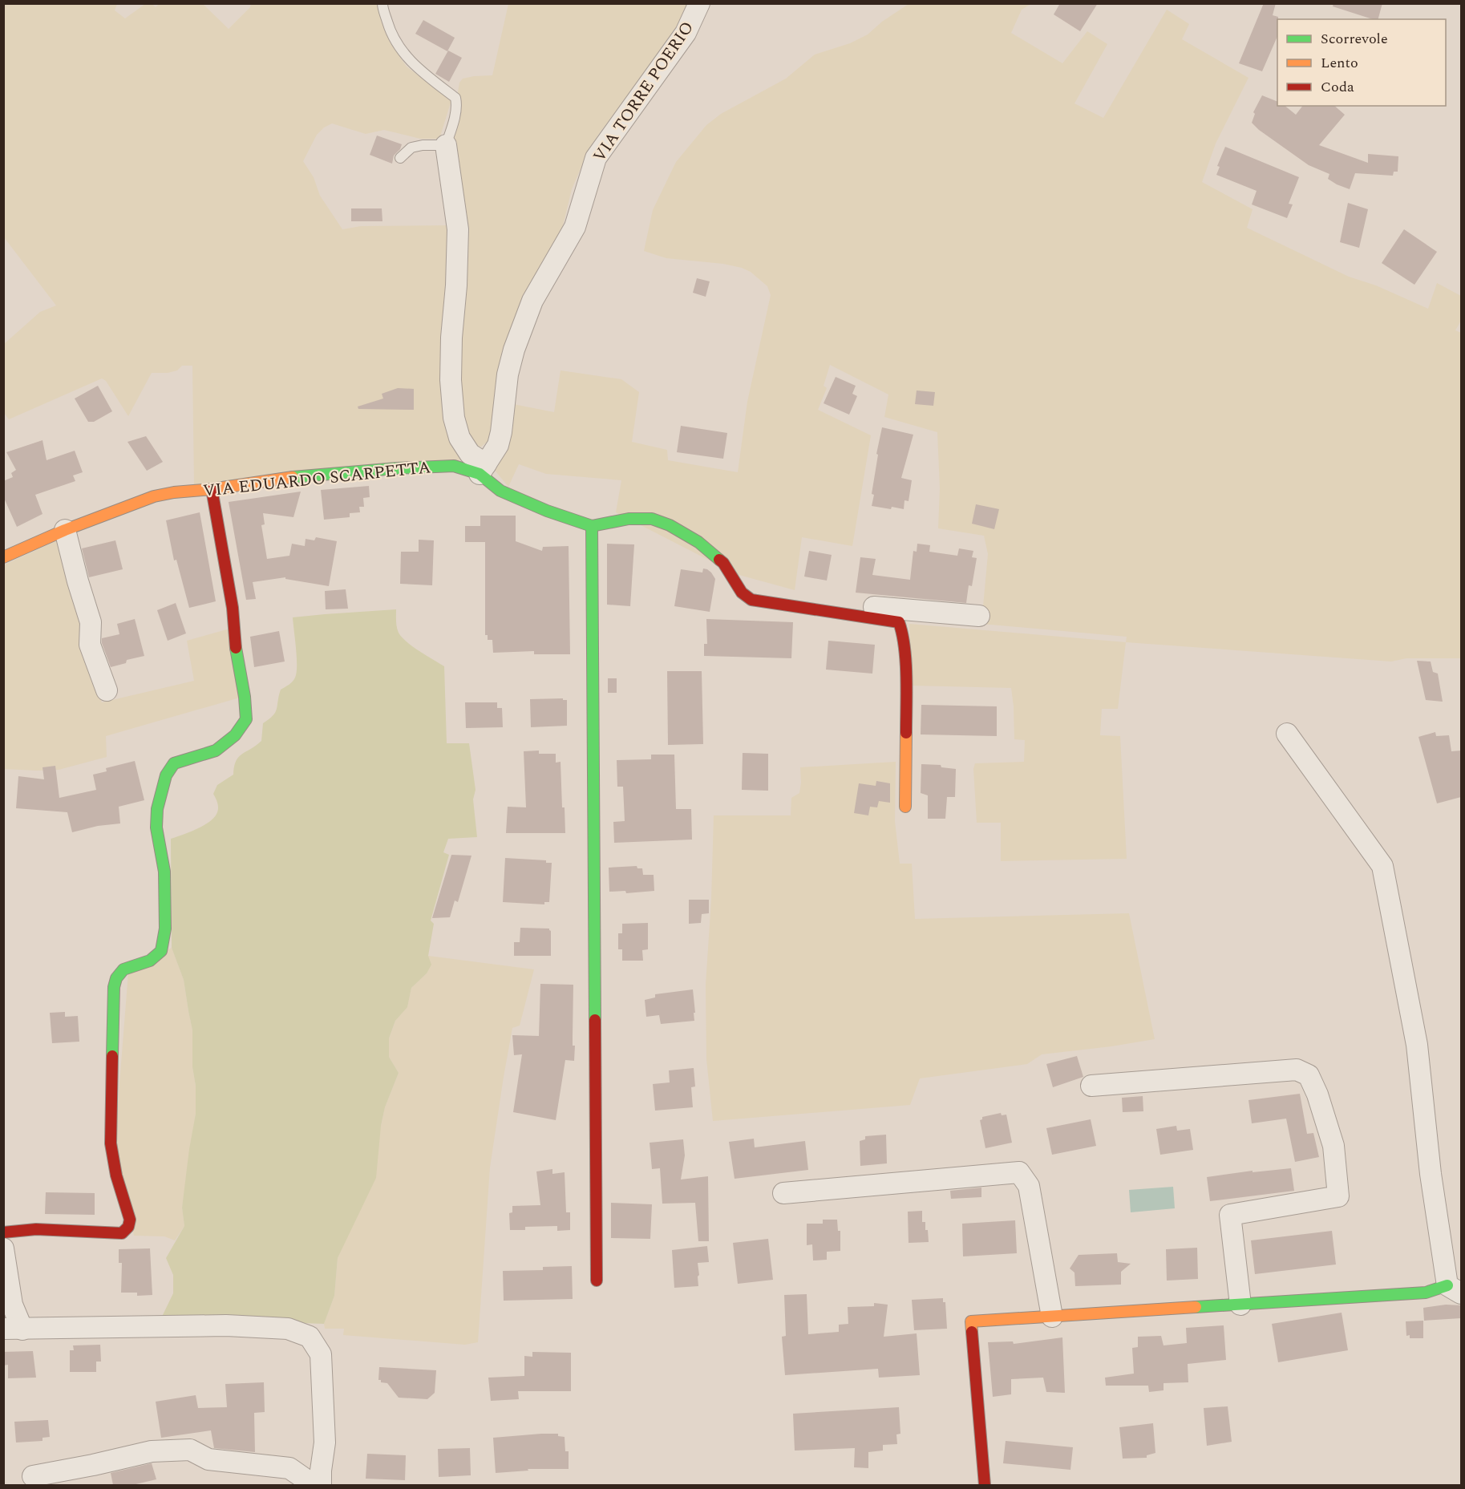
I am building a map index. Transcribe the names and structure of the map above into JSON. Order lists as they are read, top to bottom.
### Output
{
  "streets": {
    "street": ["VIA TORRE POERIO", "VIA EDUARDO SCARPETTA"]
  },
  "crossings": [
    ["VIA TORRE POERIO", "VIA EDUARDO SCARPETTA"]
  ],
  "legend": ["Scorrevole", "Lento", "Coda"]
}
